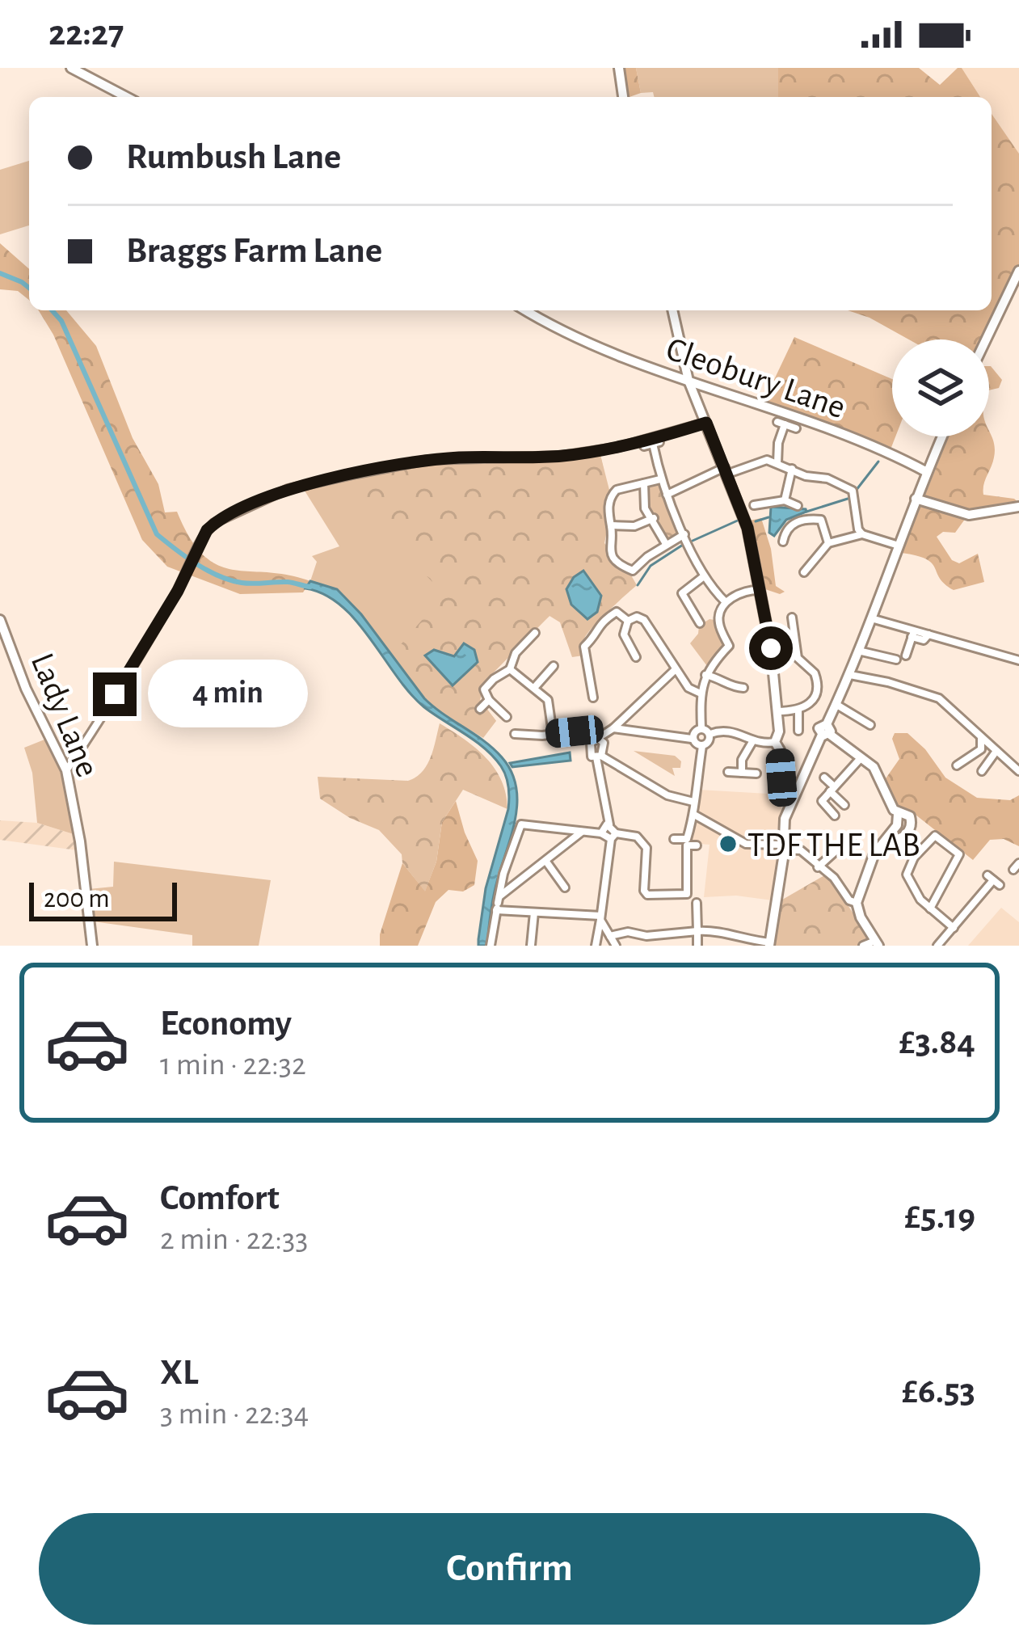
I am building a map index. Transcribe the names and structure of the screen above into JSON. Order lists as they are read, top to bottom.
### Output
{
  "streets": {
    "street": ["Cleobury Lane", "Lady Lane"]
  },
  "places": ["TDF THE LAB"],
  "scale_bar": "200 m",
  "page": {
    "status": "22:27",
    "banner": ["Rumbush Lane", "Braggs Farm Lane"],
    "bubble": "4 min",
    "scale": "200 m",
    "list": [
      {
        "name": "Economy",
        "note": "1 min · 22:32",
        "value": "£3.84"
      },
      {
        "name": "Comfort",
        "note": "2 min · 22:33",
        "value": "£5.19"
      },
      {
        "name": "XL",
        "note": "3 min · 22:34",
        "value": "£6.53"
      }
    ],
    "buttons": "Confirm"
  }
}
